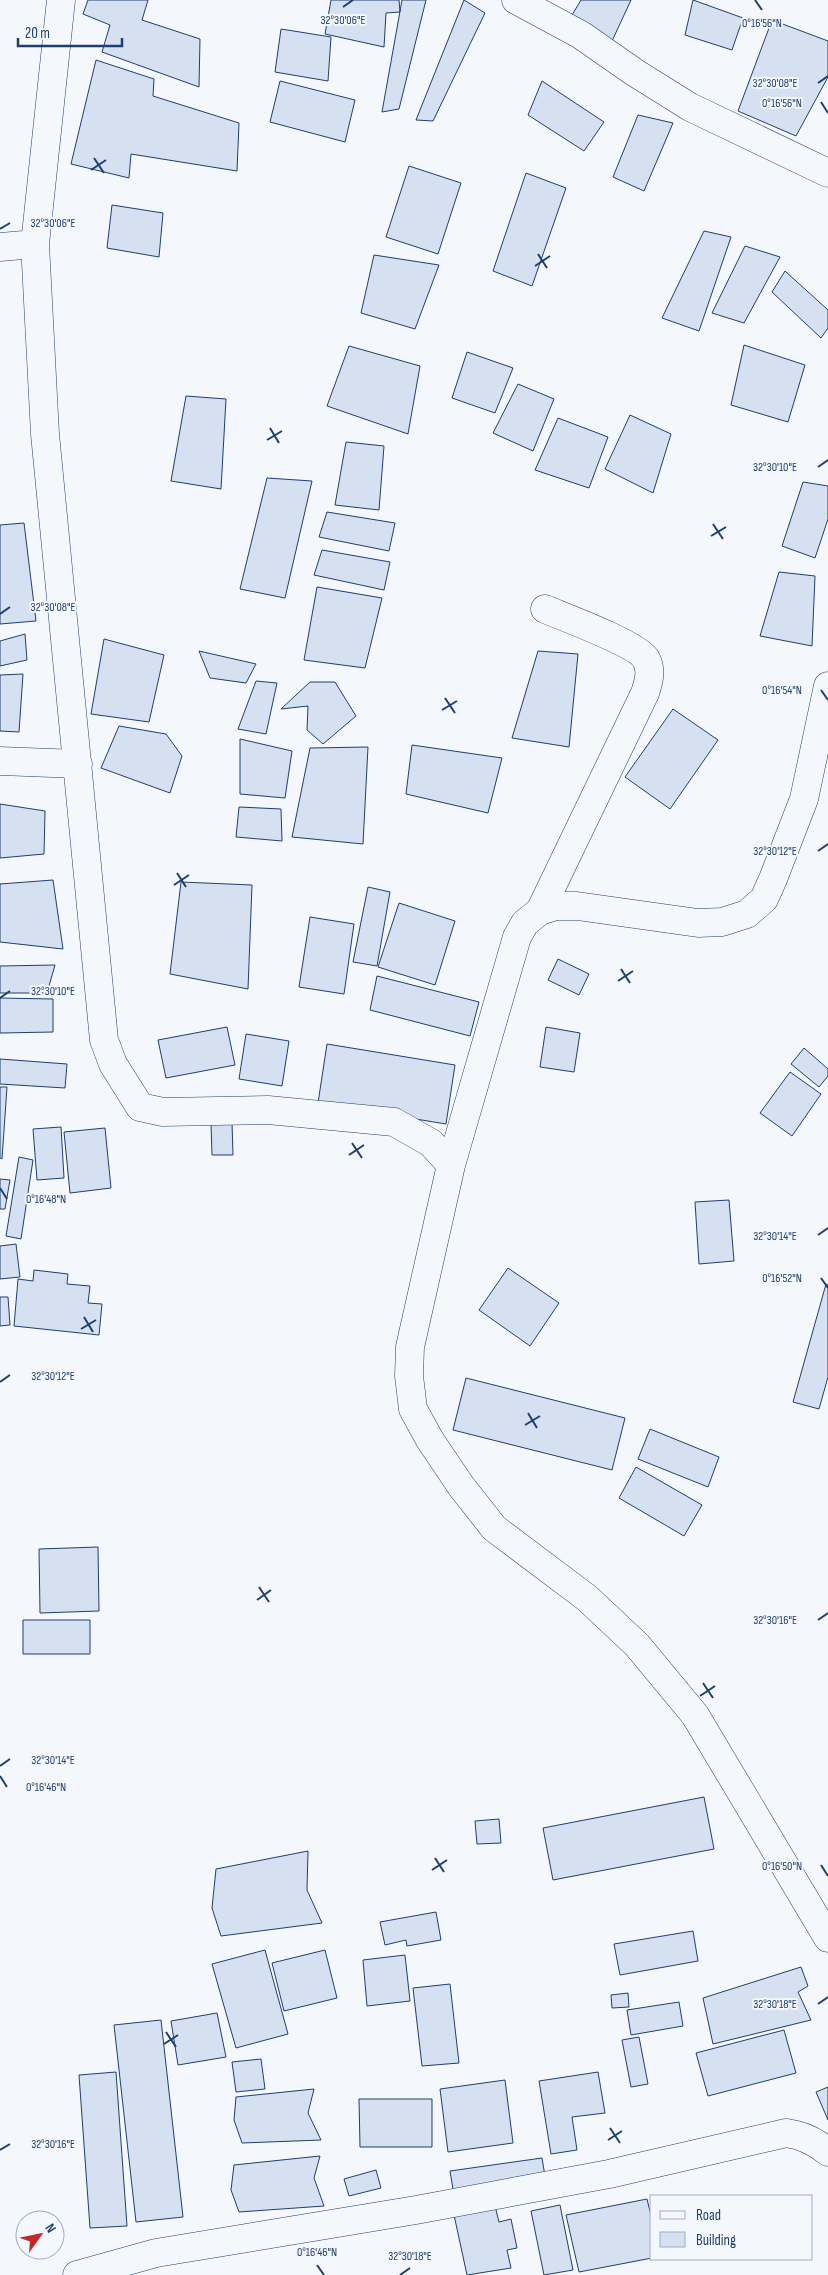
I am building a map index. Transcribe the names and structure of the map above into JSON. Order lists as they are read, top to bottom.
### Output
{
  "legend": ["Road", "Building"],
  "scale_bar": "20 m",
  "north": "top right",
  "coordinates": [
    "32°30'06\"E",
    "0°16'56\"N",
    "32°30'08\"E",
    "32°30'10\"E",
    "0°16'54\"N",
    "32°30'12\"E",
    "0°16'48\"N",
    "32°30'14\"E",
    "0°16'52\"N",
    "32°30'16\"E",
    "0°16'46\"N",
    "0°16'50\"N",
    "32°30'18\"E"
  ]
}
